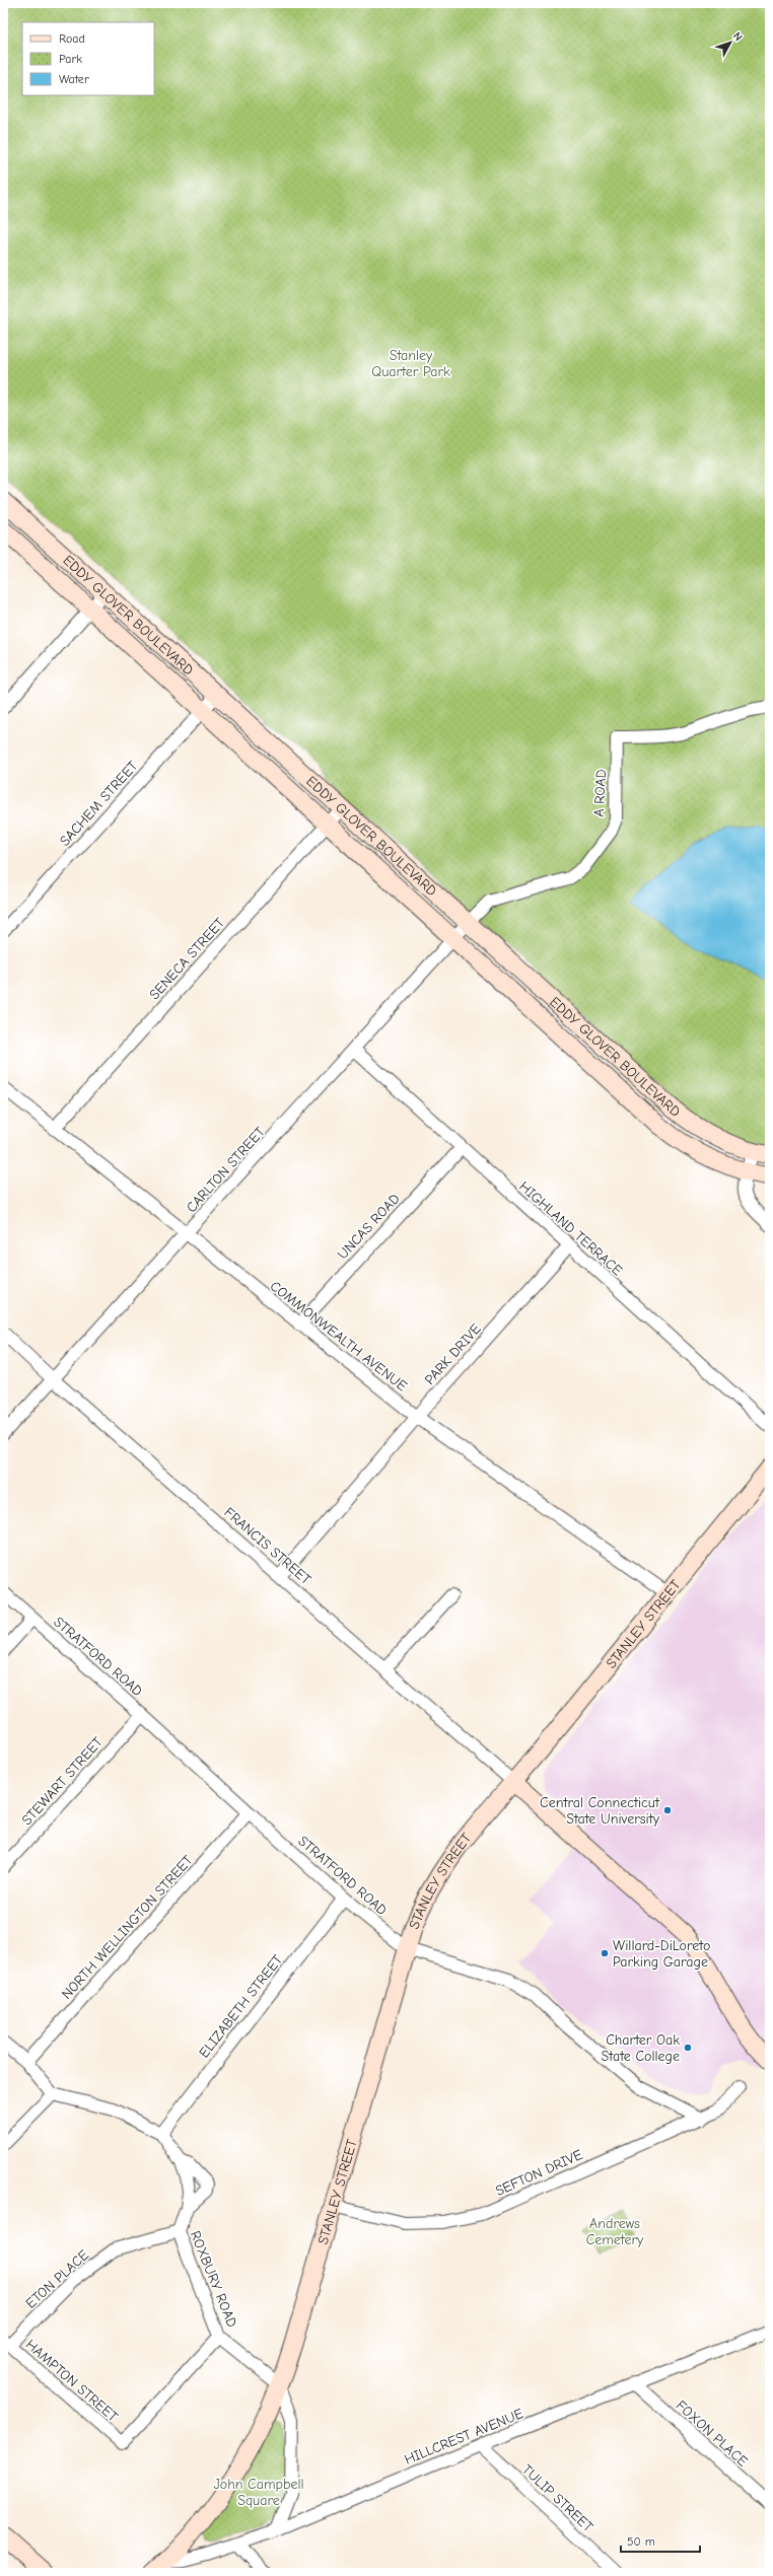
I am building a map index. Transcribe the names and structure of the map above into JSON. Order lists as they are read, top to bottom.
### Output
{
  "streets": {
    "street": [
      "EDDY GLOVER BOULEVARD",
      "A ROAD",
      "SACHEM STREET",
      "SENECA STREET",
      "CARLTON STREET",
      "UNCAS ROAD",
      "HIGHLAND TERRACE",
      "COMMONWEALTH AVENUE",
      "PARK DRIVE",
      "FRANCIS STREET",
      "STANLEY STREET",
      "STRATFORD ROAD",
      "STEWART STREET",
      "NORTH WELLINGTON STREET",
      "ELIZABETH STREET",
      "SEFTON DRIVE",
      "ETON PLACE",
      "ROXBURY ROAD",
      "HAMPTON STREET",
      "FOXON PLACE",
      "HILLCREST AVENUE",
      "TULIP STREET"
    ]
  },
  "crossings": [
    ["EDDY GLOVER BOULEVARD", "A ROAD"],
    ["EDDY GLOVER BOULEVARD", "SACHEM STREET"],
    ["EDDY GLOVER BOULEVARD", "SENECA STREET"],
    ["EDDY GLOVER BOULEVARD", "CARLTON STREET"],
    ["A ROAD", "CARLTON STREET"],
    ["SENECA STREET", "COMMONWEALTH AVENUE"],
    ["CARLTON STREET", "HIGHLAND TERRACE"],
    ["CARLTON STREET", "COMMONWEALTH AVENUE"],
    ["CARLTON STREET", "FRANCIS STREET"],
    ["UNCAS ROAD", "HIGHLAND TERRACE"],
    ["UNCAS ROAD", "COMMONWEALTH AVENUE"],
    ["HIGHLAND TERRACE", "PARK DRIVE"],
    ["COMMONWEALTH AVENUE", "PARK DRIVE"],
    ["COMMONWEALTH AVENUE", "STANLEY STREET"],
    ["PARK DRIVE", "FRANCIS STREET"],
    ["FRANCIS STREET", "STANLEY STREET"],
    ["STANLEY STREET", "STRATFORD ROAD"],
    ["STANLEY STREET", "SEFTON DRIVE"],
    ["STANLEY STREET", "ROXBURY ROAD"],
    ["STANLEY STREET", "HILLCREST AVENUE"],
    ["STRATFORD ROAD", "STEWART STREET"],
    ["STRATFORD ROAD", "NORTH WELLINGTON STREET"],
    ["STRATFORD ROAD", "ELIZABETH STREET"],
    ["STRATFORD ROAD", "SEFTON DRIVE"],
    ["ELIZABETH STREET", "ROXBURY ROAD"],
    ["ETON PLACE", "ROXBURY ROAD"],
    ["ETON PLACE", "HAMPTON STREET"],
    ["ROXBURY ROAD", "HAMPTON STREET"],
    ["FOXON PLACE", "HILLCREST AVENUE"],
    ["HILLCREST AVENUE", "TULIP STREET"]
  ],
  "parks": ["Stanley Quarter Park", "Andrews Cemetery", "John Campbell Square"],
  "places": ["Central Connecticut State University", "Willard-DiLoreto Parking Garage", "Charter Oak State College"],
  "legend": ["Road", "Park", "Water"],
  "scale_bar": "50 m",
  "north": "top right"
}
